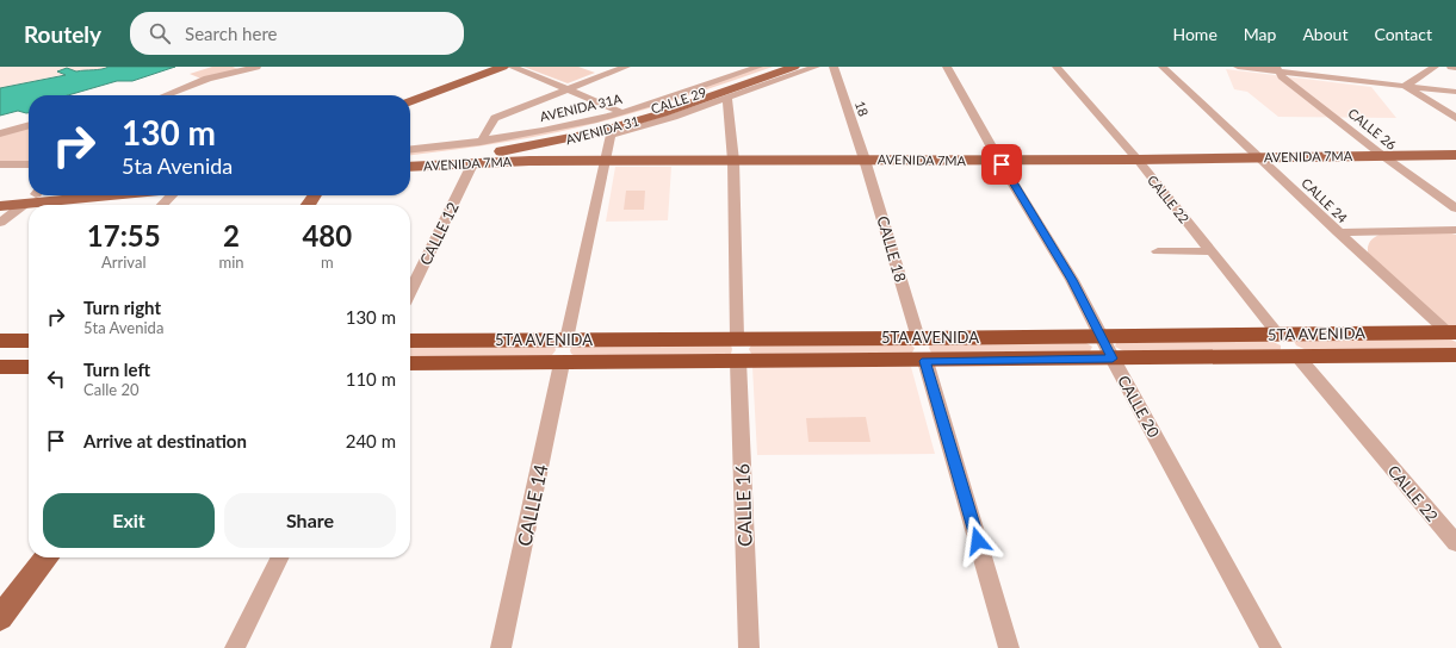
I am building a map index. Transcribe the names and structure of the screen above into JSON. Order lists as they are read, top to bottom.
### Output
{
  "streets": {
    "highway": ["5TA AVENIDA"],
    "main road": ["AVENIDA 31", "AVENIDA 7MA"],
    "street": [
      "CALLE 29",
      "AVENIDA 31A",
      "18",
      "CALLE 26",
      "CALLE 22",
      "CALLE 24",
      "CALLE 12",
      "CALLE 18",
      "CALLE 20",
      "CALLE 14",
      "CALLE 16"
    ]
  },
  "crossings": [
    ["CALLE 29", "AVENIDA 31"],
    ["18", "AVENIDA 7MA"],
    ["18", "CALLE 18"],
    ["CALLE 26", "AVENIDA 7MA"],
    ["AVENIDA 31", "AVENIDA 7MA"],
    ["AVENIDA 31", "CALLE 12"],
    ["AVENIDA 7MA", "CALLE 22"],
    ["AVENIDA 7MA", "CALLE 24"],
    ["AVENIDA 7MA", "CALLE 12"],
    ["AVENIDA 7MA", "CALLE 18"],
    ["AVENIDA 7MA", "CALLE 20"],
    ["CALLE 22", "5TA AVENIDA"],
    ["CALLE 24", "5TA AVENIDA"],
    ["CALLE 18", "5TA AVENIDA"],
    ["5TA AVENIDA", "CALLE 20"],
    ["5TA AVENIDA", "CALLE 14"],
    ["5TA AVENIDA", "CALLE 16"]
  ],
  "page": {
    "header": "Routely",
    "search": "Search here",
    "nav": [
      "Home",
      "Map",
      "About",
      "Contact"
    ],
    "turn": ["130 m", "5ta Avenida"],
    "eta": [
      "17:55",
      "Arrival",
      "2",
      "min",
      "480",
      "m"
    ],
    "list": [
      {
        "name": "Turn right",
        "note": "5ta Avenida",
        "value": "130 m"
      },
      {
        "name": "Turn left",
        "note": "Calle 20",
        "value": "110 m"
      },
      {
        "name": "Arrive at destination",
        "value": "240 m"
      }
    ],
    "buttons": ["Exit", "Share"]
  }
}
